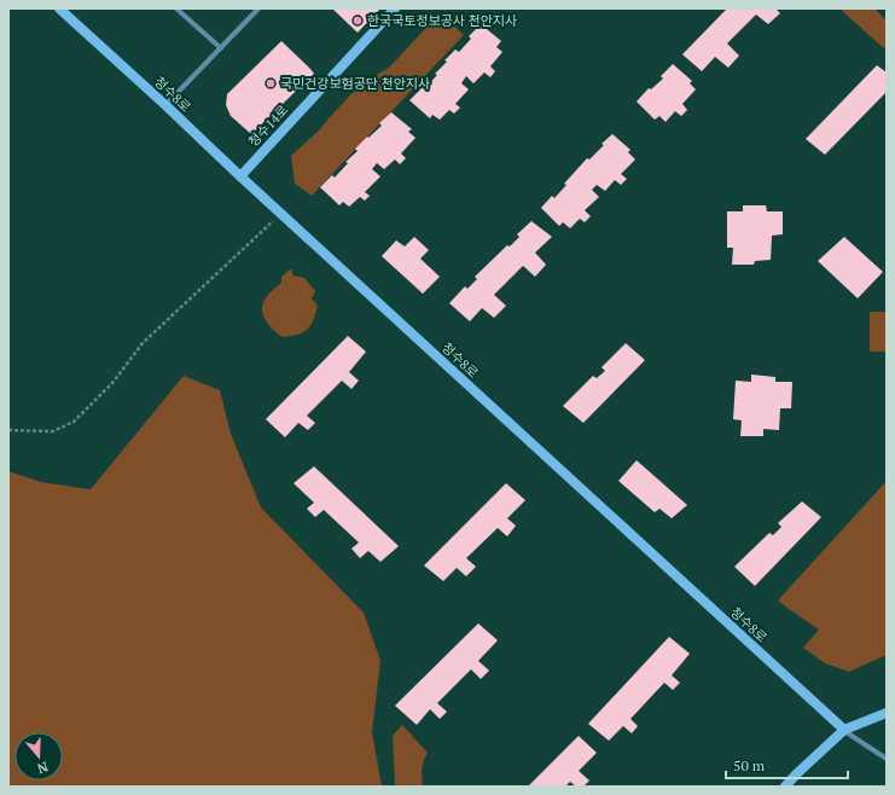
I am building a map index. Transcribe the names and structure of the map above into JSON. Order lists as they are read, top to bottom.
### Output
{
  "streets": {
    "street": ["청수8로", "청수14로"]
  },
  "crossings": [
    ["청수8로", "청수14로"]
  ],
  "places": ["한국국토정보공사 천안지사", "국민건강보험공단 천안지사"],
  "scale_bar": "50 m",
  "north": "bottom"
}
